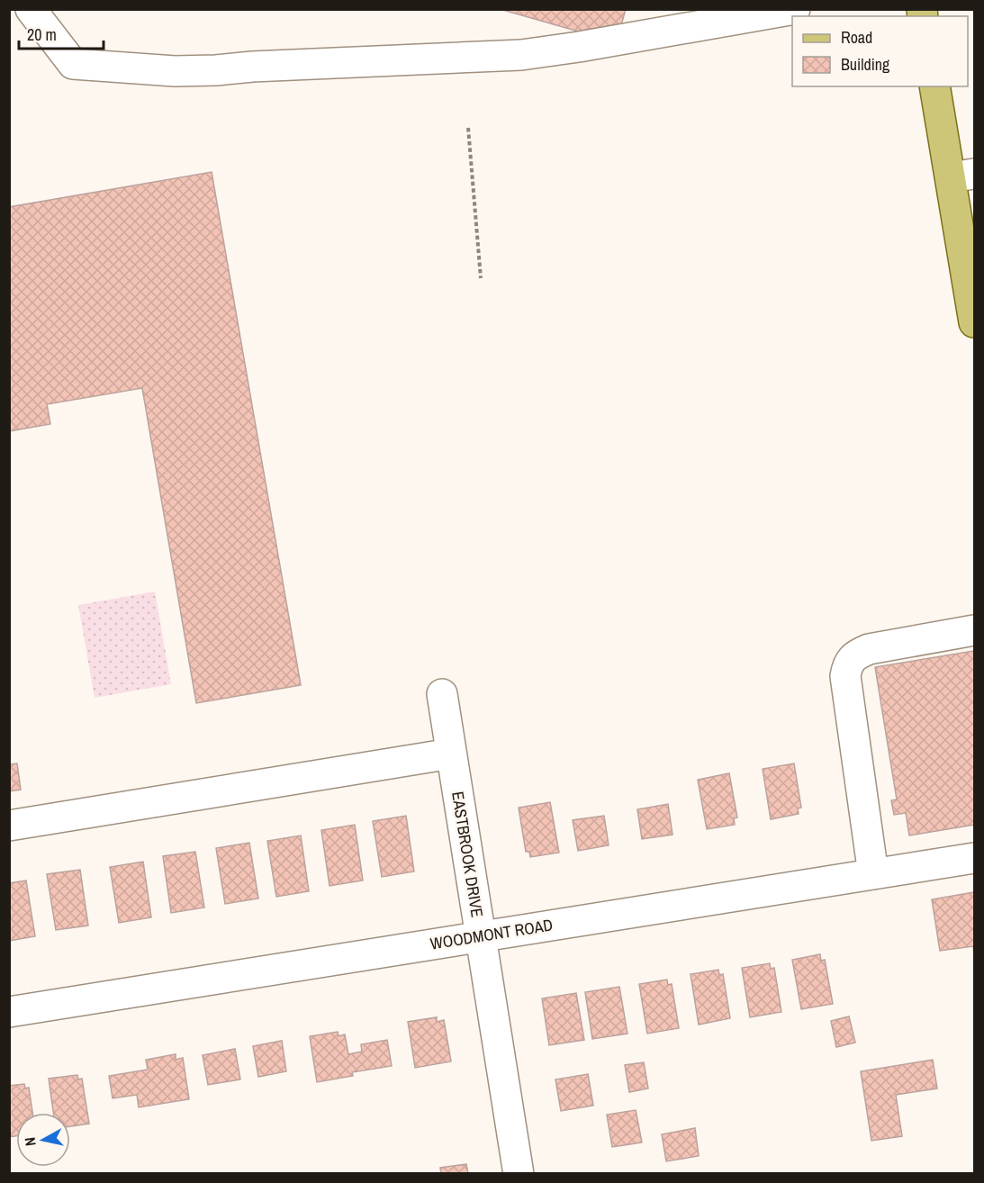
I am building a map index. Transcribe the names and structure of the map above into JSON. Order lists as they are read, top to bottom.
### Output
{
  "streets": {
    "street": ["EASTBROOK DRIVE", "WOODMONT ROAD"]
  },
  "crossings": [
    ["EASTBROOK DRIVE", "WOODMONT ROAD"]
  ],
  "legend": ["Road", "Building"],
  "scale_bar": "20 m",
  "north": "left"
}
